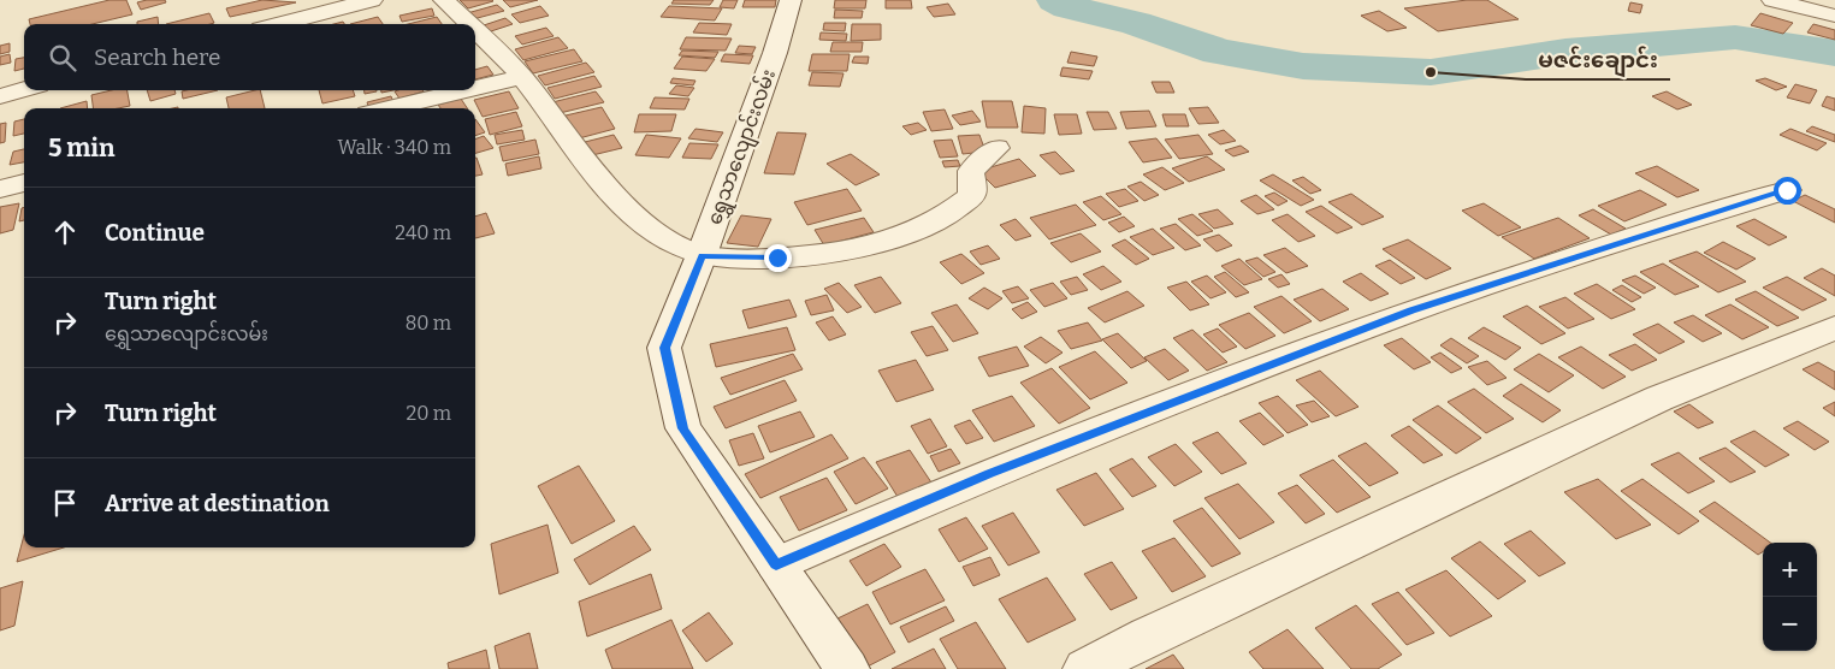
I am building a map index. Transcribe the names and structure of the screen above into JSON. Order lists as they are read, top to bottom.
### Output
{
  "streets": {
    "street": ["ရွှေသာလျောင်းလမ်း"]
  },
  "places": ["မဇင်းချောင်း"],
  "page": {
    "search": "Search here",
    "heading": ["5 min", "Walk · 340 m"],
    "list": [
      ["Continue", "240 m"],
      ["Turn right", "ရွှေသာလျောင်းလမ်း", "80 m"],
      ["Turn right", "20 m"],
      "Arrive at destination"
    ],
    "map_buttons": ["+", "−"]
  }
}
